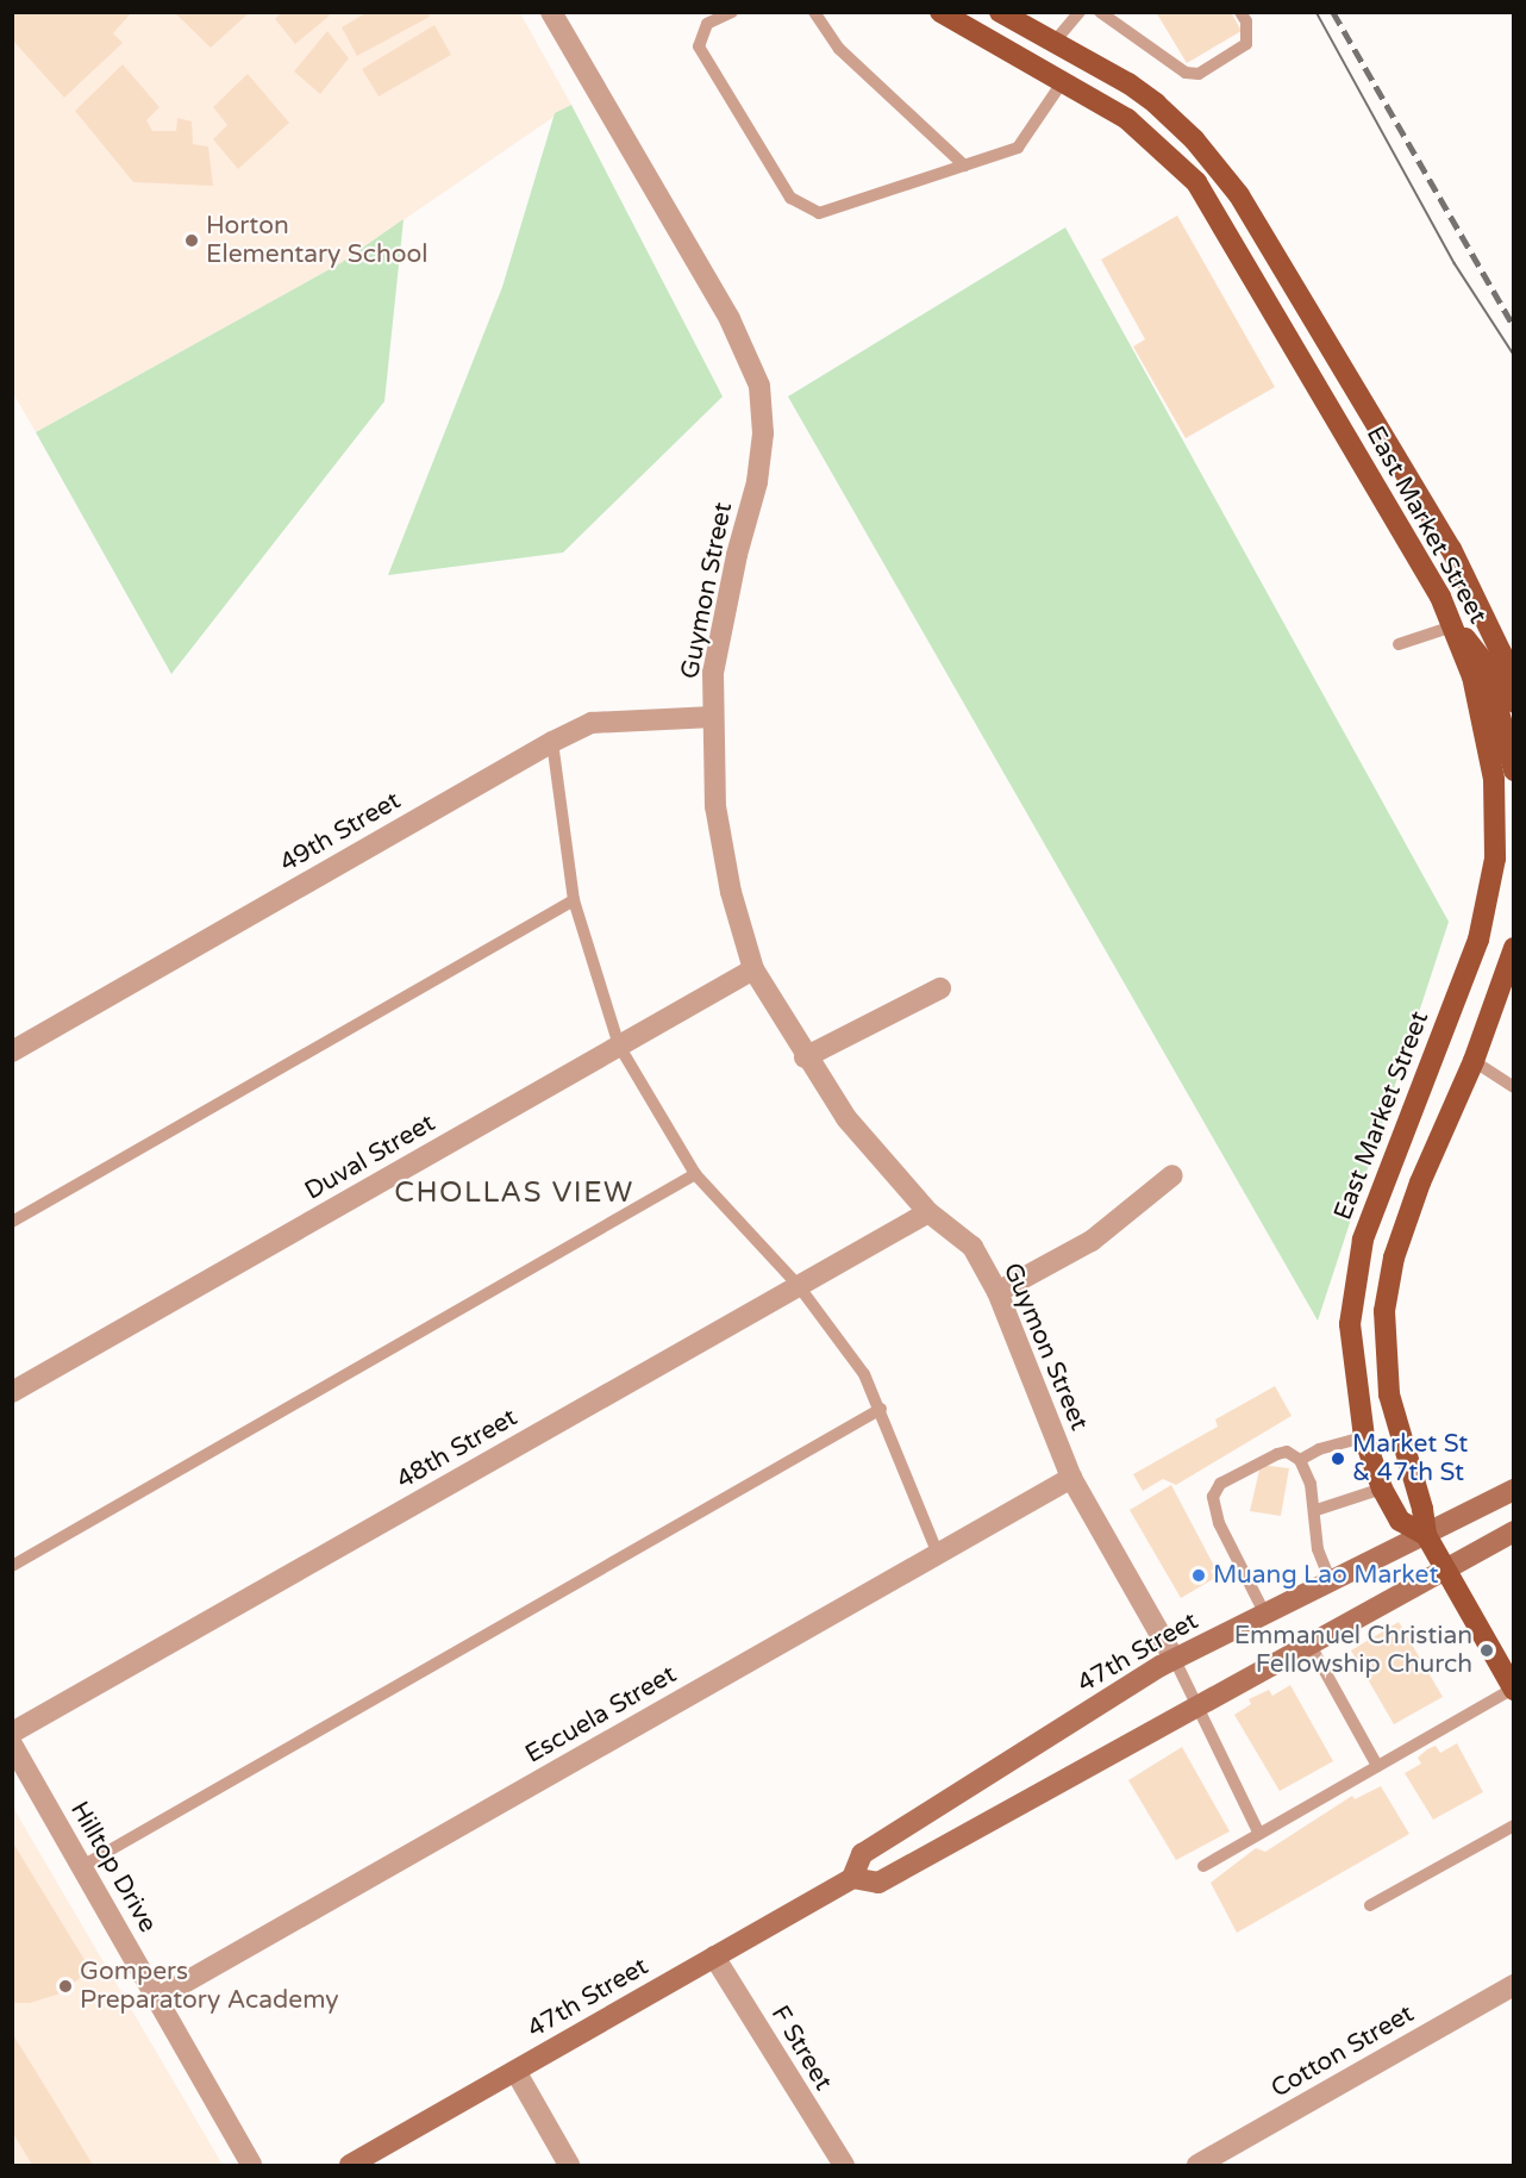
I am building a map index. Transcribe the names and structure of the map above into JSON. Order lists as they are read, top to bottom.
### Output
{
  "streets": {
    "main road": ["East Market Street", "47th Street"],
    "street": [
      "Guymon Street",
      "49th Street",
      "Duval Street",
      "48th Street",
      "Escuela Street",
      "Hilltop Drive",
      "F Street",
      "Cotton Street"
    ]
  },
  "crossings": [
    ["East Market Street", "47th Street"],
    ["Guymon Street", "49th Street"],
    ["Guymon Street", "Duval Street"],
    ["Guymon Street", "48th Street"],
    ["Guymon Street", "47th Street"],
    ["Guymon Street", "Escuela Street"],
    ["47th Street", "F Street"],
    ["Escuela Street", "Hilltop Drive"]
  ],
  "districts": ["CHOLLAS VIEW"],
  "places": [
    "Horton Elementary School",
    "Market St & 47th St",
    "Muang Lao Market",
    "Emmanuel Christian Fellowship Church",
    "Gompers Preparatory Academy"
  ]
}
